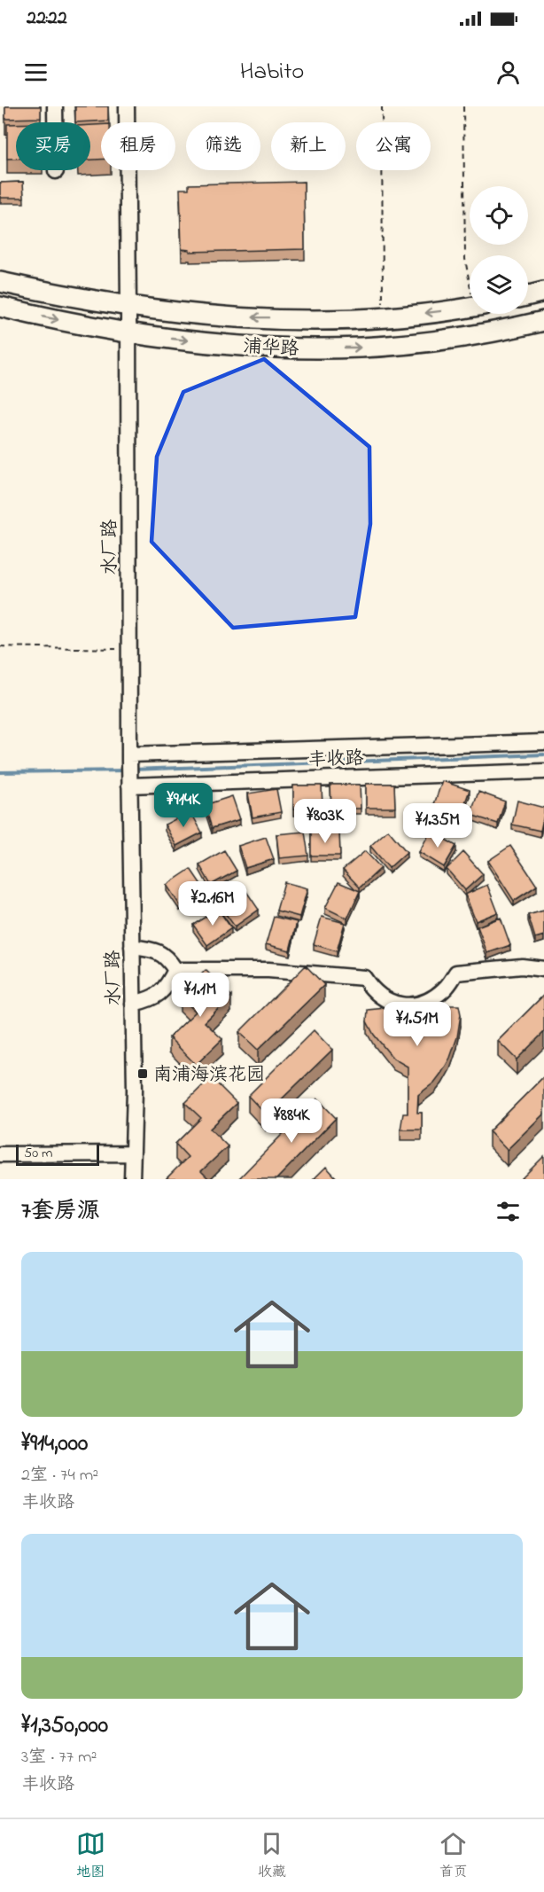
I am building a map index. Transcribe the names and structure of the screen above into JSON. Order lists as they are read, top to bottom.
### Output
{
  "streets": {
    "main road": ["浦华路"],
    "street": ["水厂路", "丰收路"]
  },
  "crossings": [
    ["浦华路", "水厂路"],
    ["水厂路", "丰收路"]
  ],
  "places": {
    "transit": ["南浦海滨花园"]
  },
  "scale_bar": "50 m",
  "page": {
    "status": "22:22",
    "header": "Habito",
    "chip": [
      "买房",
      "租房",
      "筛选",
      "新上",
      "公寓"
    ],
    "price": [
      "¥914K",
      "¥803K",
      "¥1.35M",
      "¥2.16M",
      "¥1.1M",
      "¥1.51M",
      "¥884K"
    ],
    "scale": "50 m",
    "heading": "7套房源",
    "list": [
      {
        "name": "¥914,000",
        "note": "2室 · 74 m² · 丰收路"
      },
      {
        "name": "¥1,350,000",
        "note": "3室 · 77 m² · 丰收路"
      }
    ],
    "tabs": ["地图", "收藏", "首页"]
  }
}
